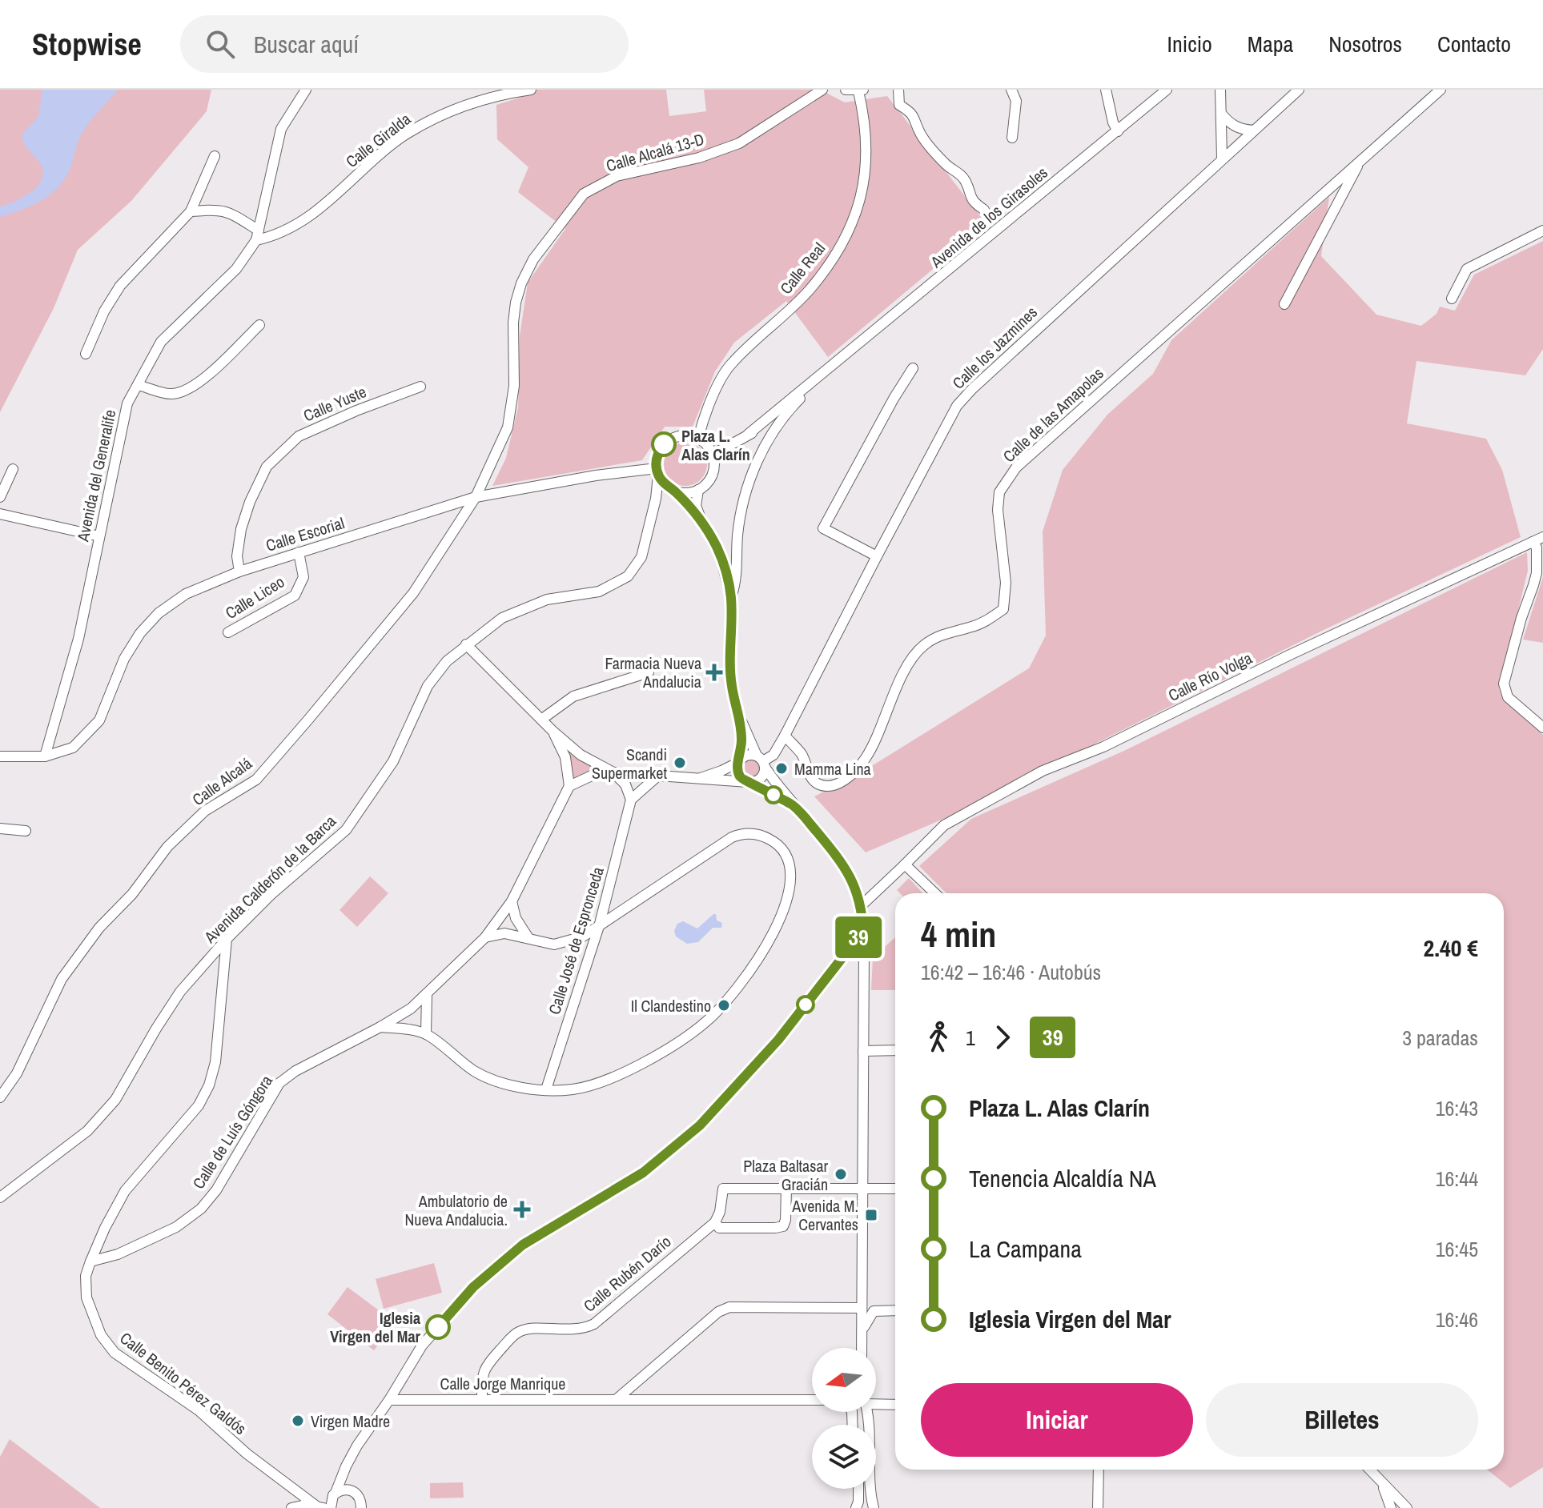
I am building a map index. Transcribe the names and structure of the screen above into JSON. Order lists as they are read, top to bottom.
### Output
{
  "streets": {
    "street": [
      "Calle Giralda",
      "Calle Alcalá 13-D",
      "Avenida de los Girasoles",
      "Calle Real",
      "Calle los Jazmines",
      "Calle Yuste",
      "Calle de las Amapolas",
      "Avenida del Generalife",
      "Calle Escorial",
      "Calle Liceo",
      "Calle Río Volga",
      "Calle Alcalá",
      "Avenida Calderón de la Barca",
      "Calle José de Espronceda",
      "Calle de Luís Góngora",
      "Calle Rubén Darío",
      "Calle Benito Pérez Galdós",
      "Calle Jorge Manrique"
    ]
  },
  "crossings": [
    ["Calle Giralda", "Avenida del Generalife"],
    ["Calle Alcalá 13-D", "Calle Escorial"],
    ["Calle Alcalá 13-D", "Calle Alcalá"],
    ["Avenida de los Girasoles", "Calle Real"],
    ["Avenida de los Girasoles", "Calle Escorial"],
    ["Avenida de los Girasoles", "Avenida Calderón de la Barca"],
    ["Calle Real", "Calle Escorial"],
    ["Calle Real", "Avenida Calderón de la Barca"],
    ["Calle los Jazmines", "Calle de las Amapolas"],
    ["Calle Yuste", "Calle Escorial"],
    ["Avenida del Generalife", "Calle Escorial"],
    ["Calle Escorial", "Calle Liceo"],
    ["Calle Escorial", "Calle Alcalá"],
    ["Calle Escorial", "Avenida Calderón de la Barca"],
    ["Avenida Calderón de la Barca", "Calle Benito Pérez Galdós"],
    ["Calle de Luís Góngora", "Calle Benito Pérez Galdós"],
    ["Calle Rubén Darío", "Calle Jorge Manrique"]
  ],
  "places": {
    "other": [
      "Plaza L. Alas Clarín",
      "Scandi Supermarket",
      "Mamma Lina",
      "Il Clandestino",
      "Plaza Baltasar Gracián",
      "Iglesia Virgen del Mar",
      "Virgen Madre"
    ],
    "health": ["Farmacia Nueva Andalucia", "Ambulatorio de Nueva Andalucia."],
    "transit": ["Avenida M. Cervantes"]
  },
  "lines": ["bus line 39"],
  "north": "left",
  "page": {
    "header": "Stopwise",
    "search": "Buscar aquí",
    "nav": [
      "Inicio",
      "Mapa",
      "Nosotros",
      "Contacto"
    ],
    "on_map": "39",
    "heading": ["4 min", "16:42 – 16:46 · Autobús", "2.40 €"],
    "legs": ["1", "39", "3 paradas"],
    "list": [
      {
        "name": "Plaza L. Alas Clarín",
        "value": "16:43"
      },
      {
        "name": "Tenencia Alcaldía NA",
        "value": "16:44"
      },
      {
        "name": "La Campana",
        "value": "16:45"
      },
      {
        "name": "Iglesia Virgen del Mar",
        "value": "16:46"
      }
    ],
    "buttons": ["Iniciar", "Billetes"]
  }
}
